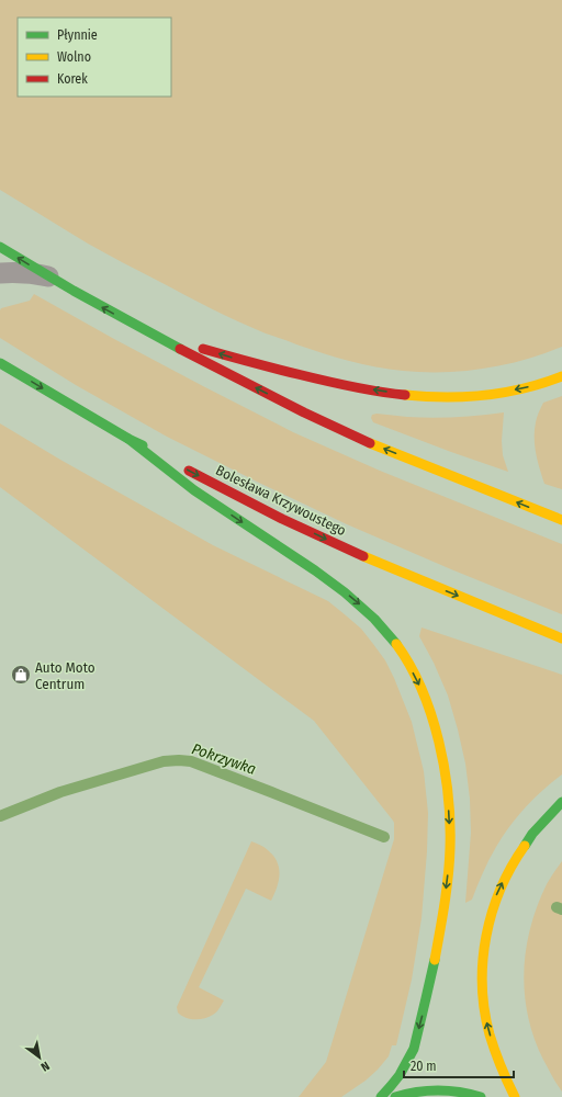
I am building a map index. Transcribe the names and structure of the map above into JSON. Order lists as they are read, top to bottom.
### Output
{
  "streets": {
    "main road": ["Bolesława Krzywoustego"]
  },
  "one_way": ["Bolesława Krzywoustego"],
  "water": ["Pokrzywka"],
  "places": {
    "shop": ["Auto Moto Centrum"]
  },
  "legend": ["Płynnie", "Wolno", "Korek"],
  "scale_bar": "20 m",
  "north": "bottom right"
}
